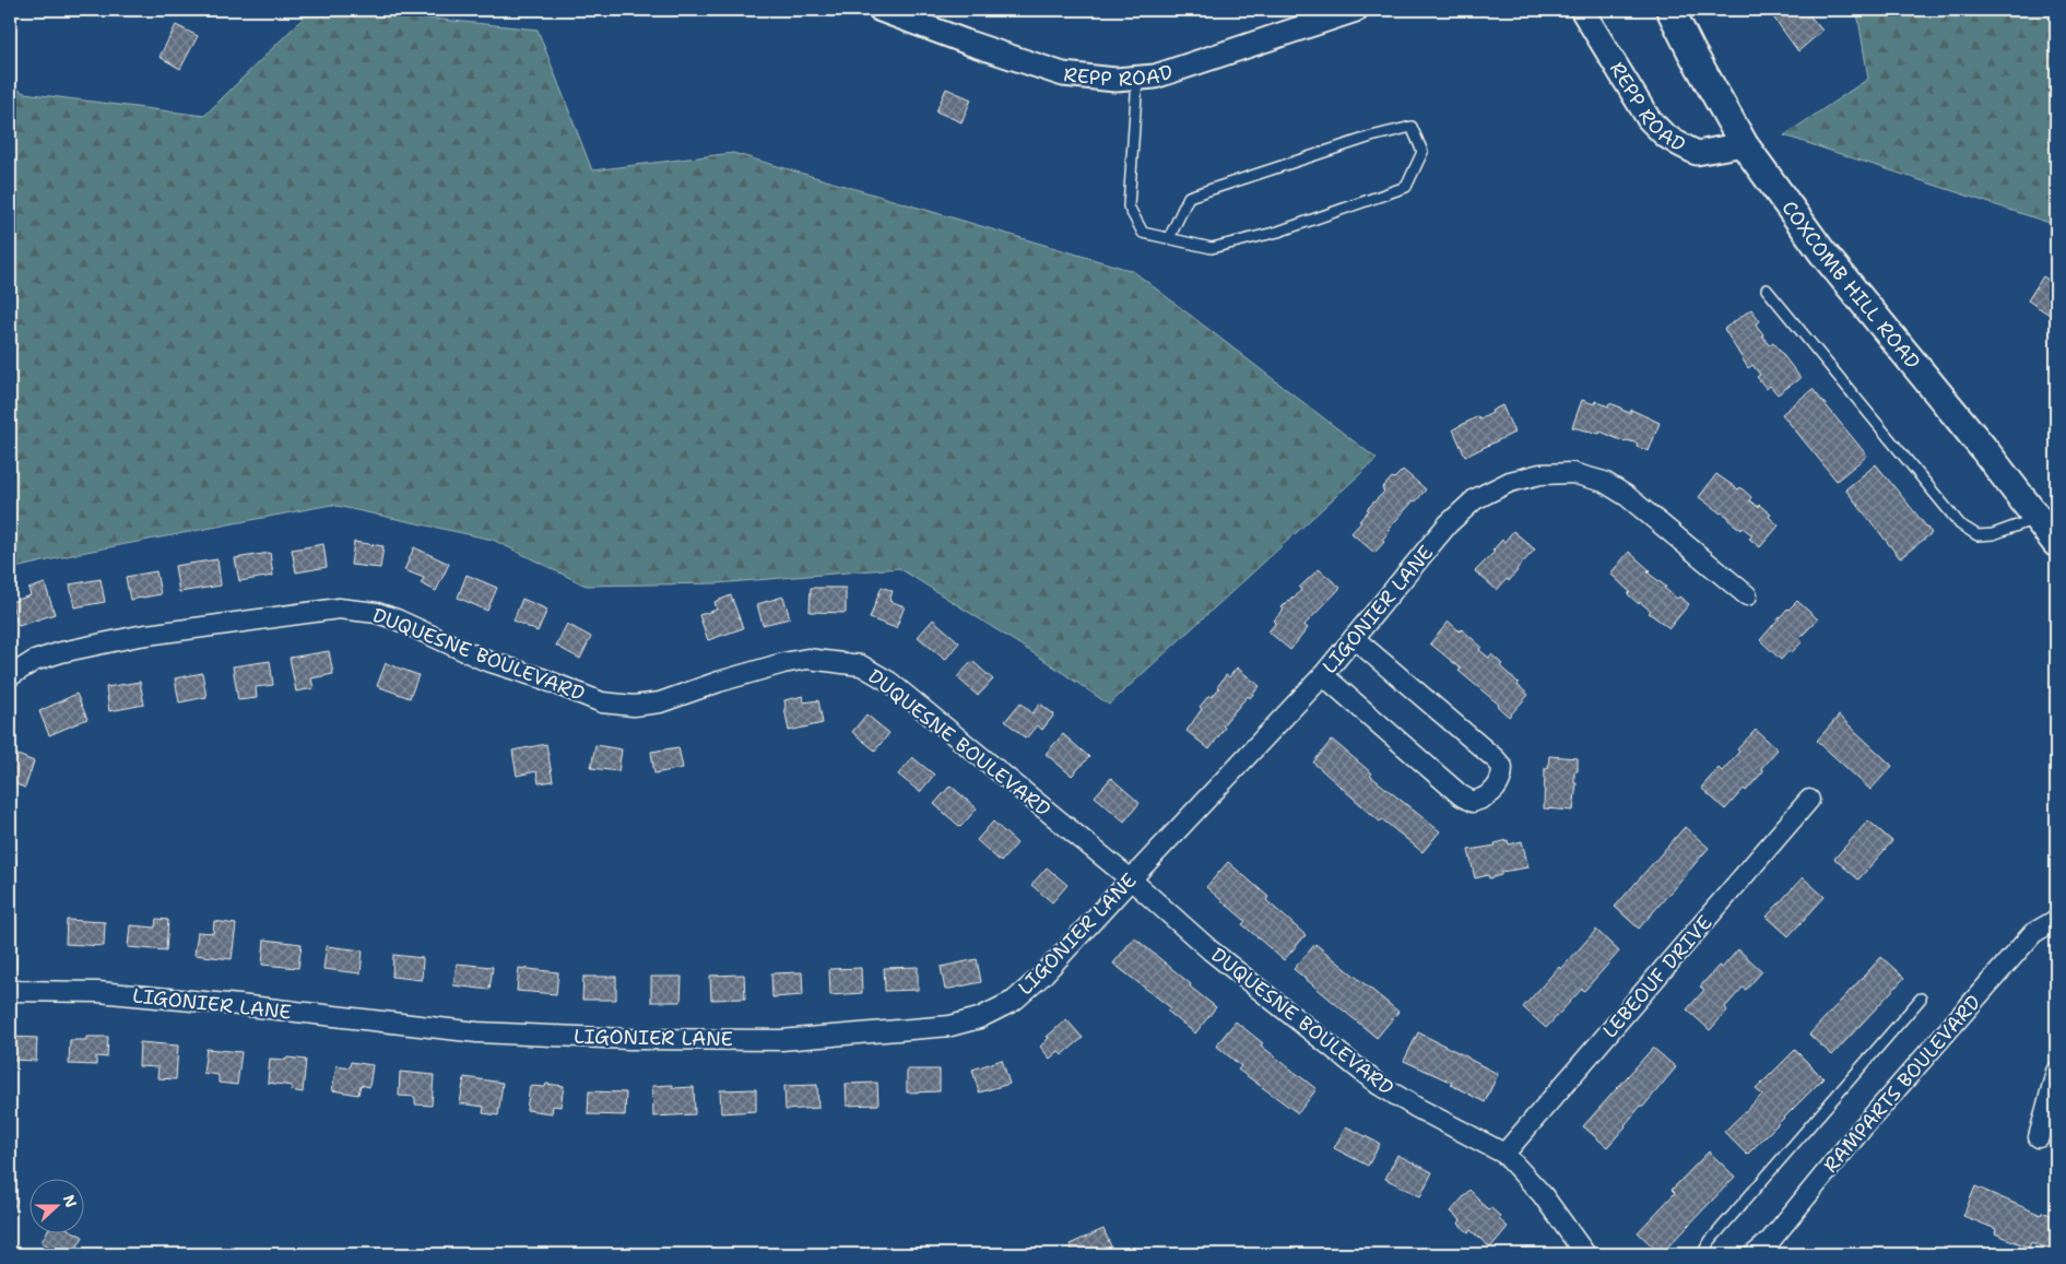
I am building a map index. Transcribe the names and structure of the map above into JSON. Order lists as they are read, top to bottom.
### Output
{
  "streets": {
    "main road": ["COXCOMB HILL ROAD"],
    "street": [
      "REPP ROAD",
      "LIGONIER LANE",
      "DUQUESNE BOULEVARD",
      "LEBEOUF DRIVE",
      "RAMPARTS BOULEVARD"
    ]
  },
  "crossings": [
    ["REPP ROAD", "COXCOMB HILL ROAD"],
    ["LIGONIER LANE", "DUQUESNE BOULEVARD"],
    ["DUQUESNE BOULEVARD", "LEBEOUF DRIVE"]
  ],
  "north": "right"
}
